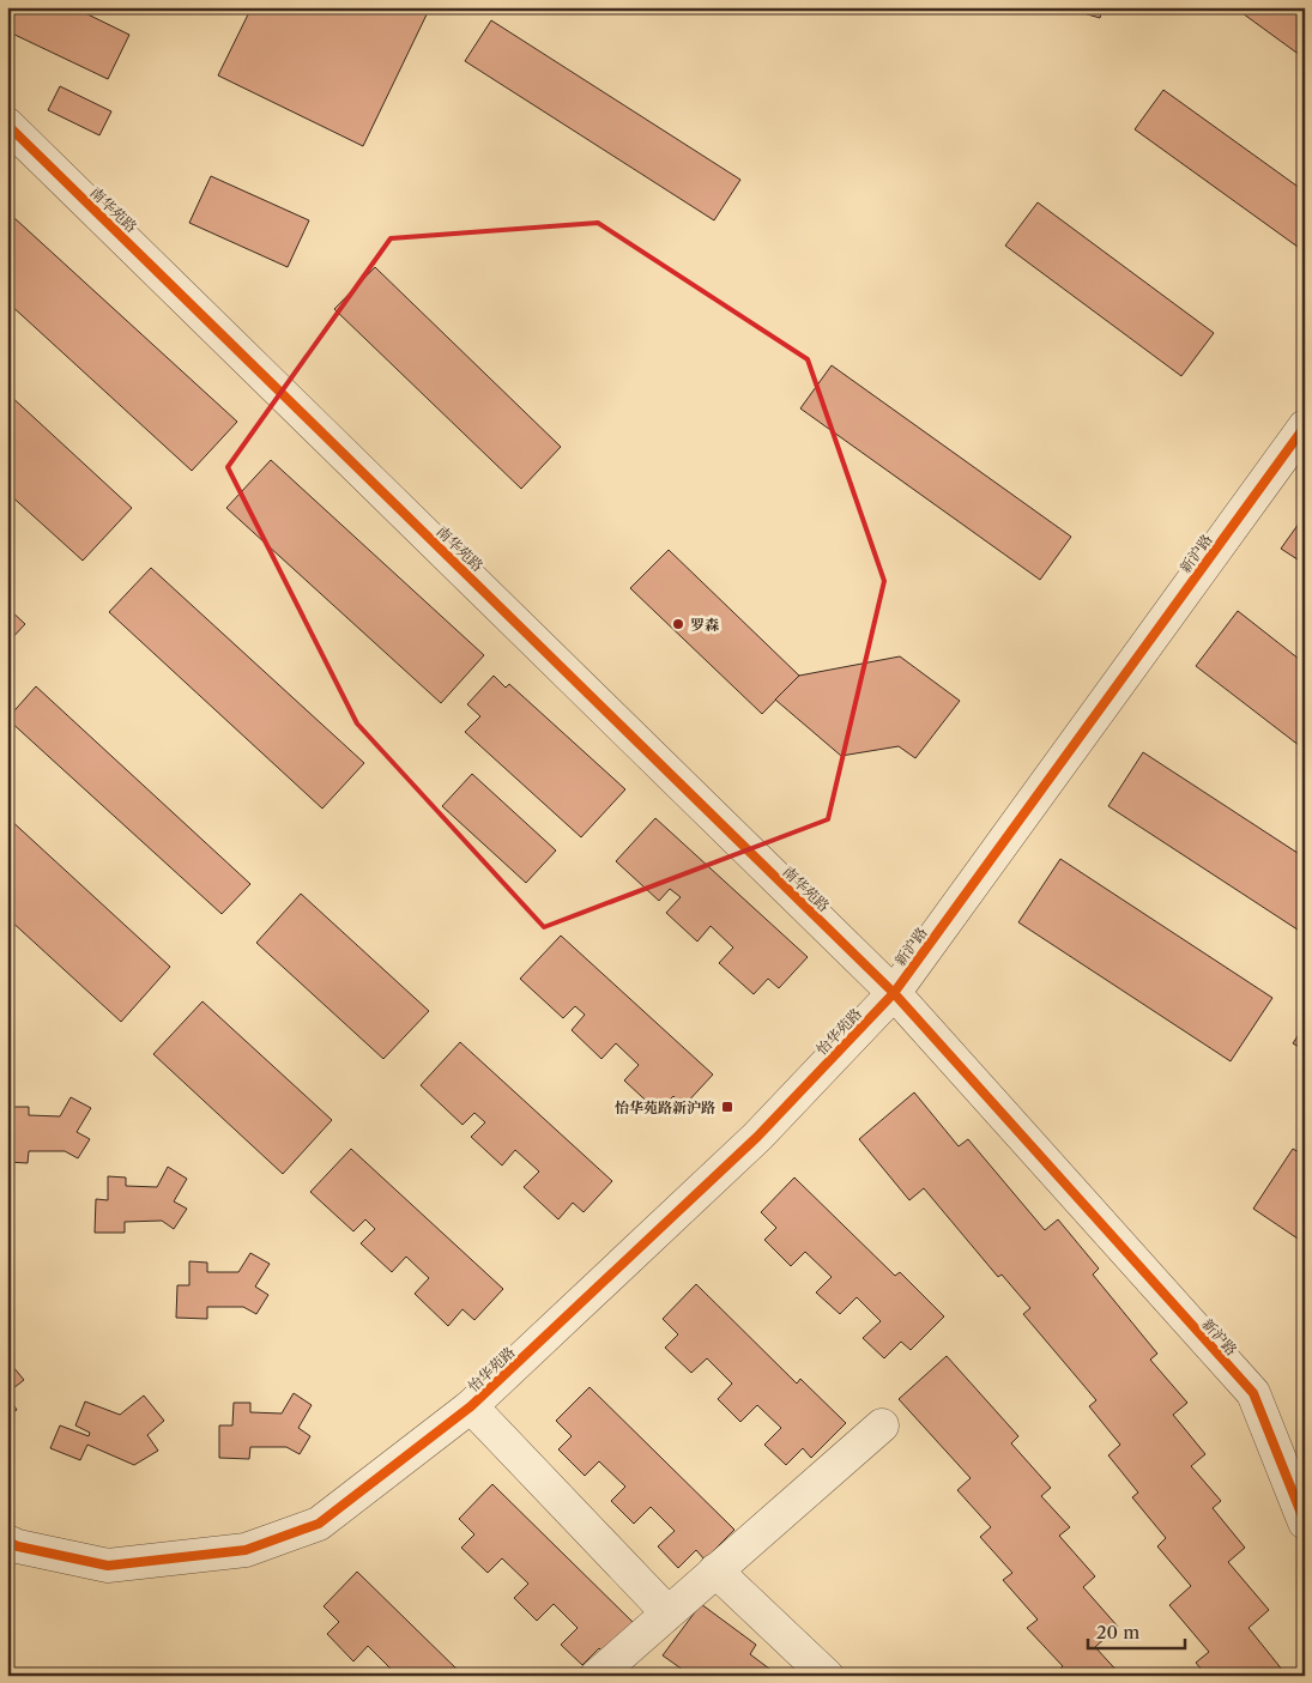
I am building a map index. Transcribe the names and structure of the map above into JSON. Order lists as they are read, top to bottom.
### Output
{
  "streets": {
    "street": ["南华苑路", "新沪路", "怡华苑路"]
  },
  "crossings": [
    ["南华苑路", "新沪路"],
    ["南华苑路", "怡华苑路"],
    ["新沪路", "怡华苑路"]
  ],
  "places": {
    "other": ["罗森"],
    "transit": ["怡华苑路新沪路"]
  },
  "scale_bar": "20 m"
}
